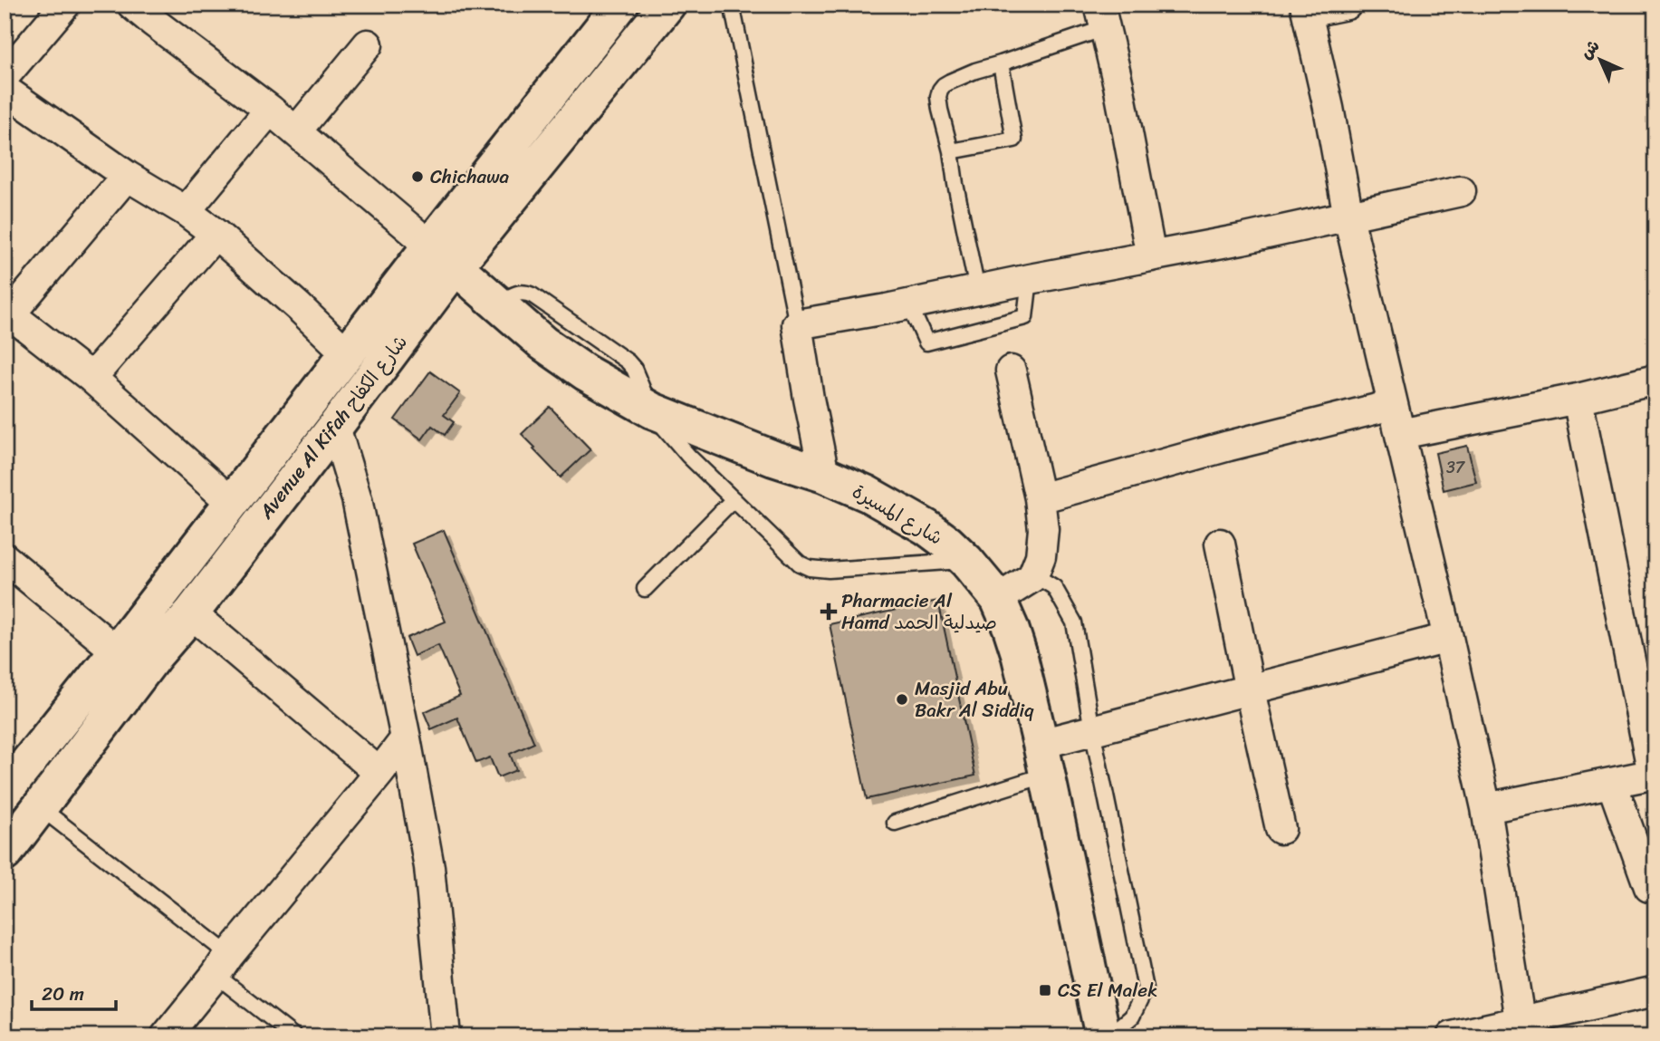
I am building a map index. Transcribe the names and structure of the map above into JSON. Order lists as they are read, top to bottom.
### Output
{
  "streets": {
    "main road": ["Avenue Al Kifah شارع الكفاح", "شارع المسيرة"]
  },
  "crossings": [
    ["Avenue Al Kifah شارع الكفاح", "شارع المسيرة"]
  ],
  "places": {
    "other": ["Chichawa", "Masjid Abu Bakr Al Siddiq"],
    "health": ["Pharmacie Al Hamd صيدلية الحمد"],
    "transit": ["CS El Malek"]
  },
  "house_numbers": ["37"],
  "scale_bar": "20 m",
  "north": "top left"
}
